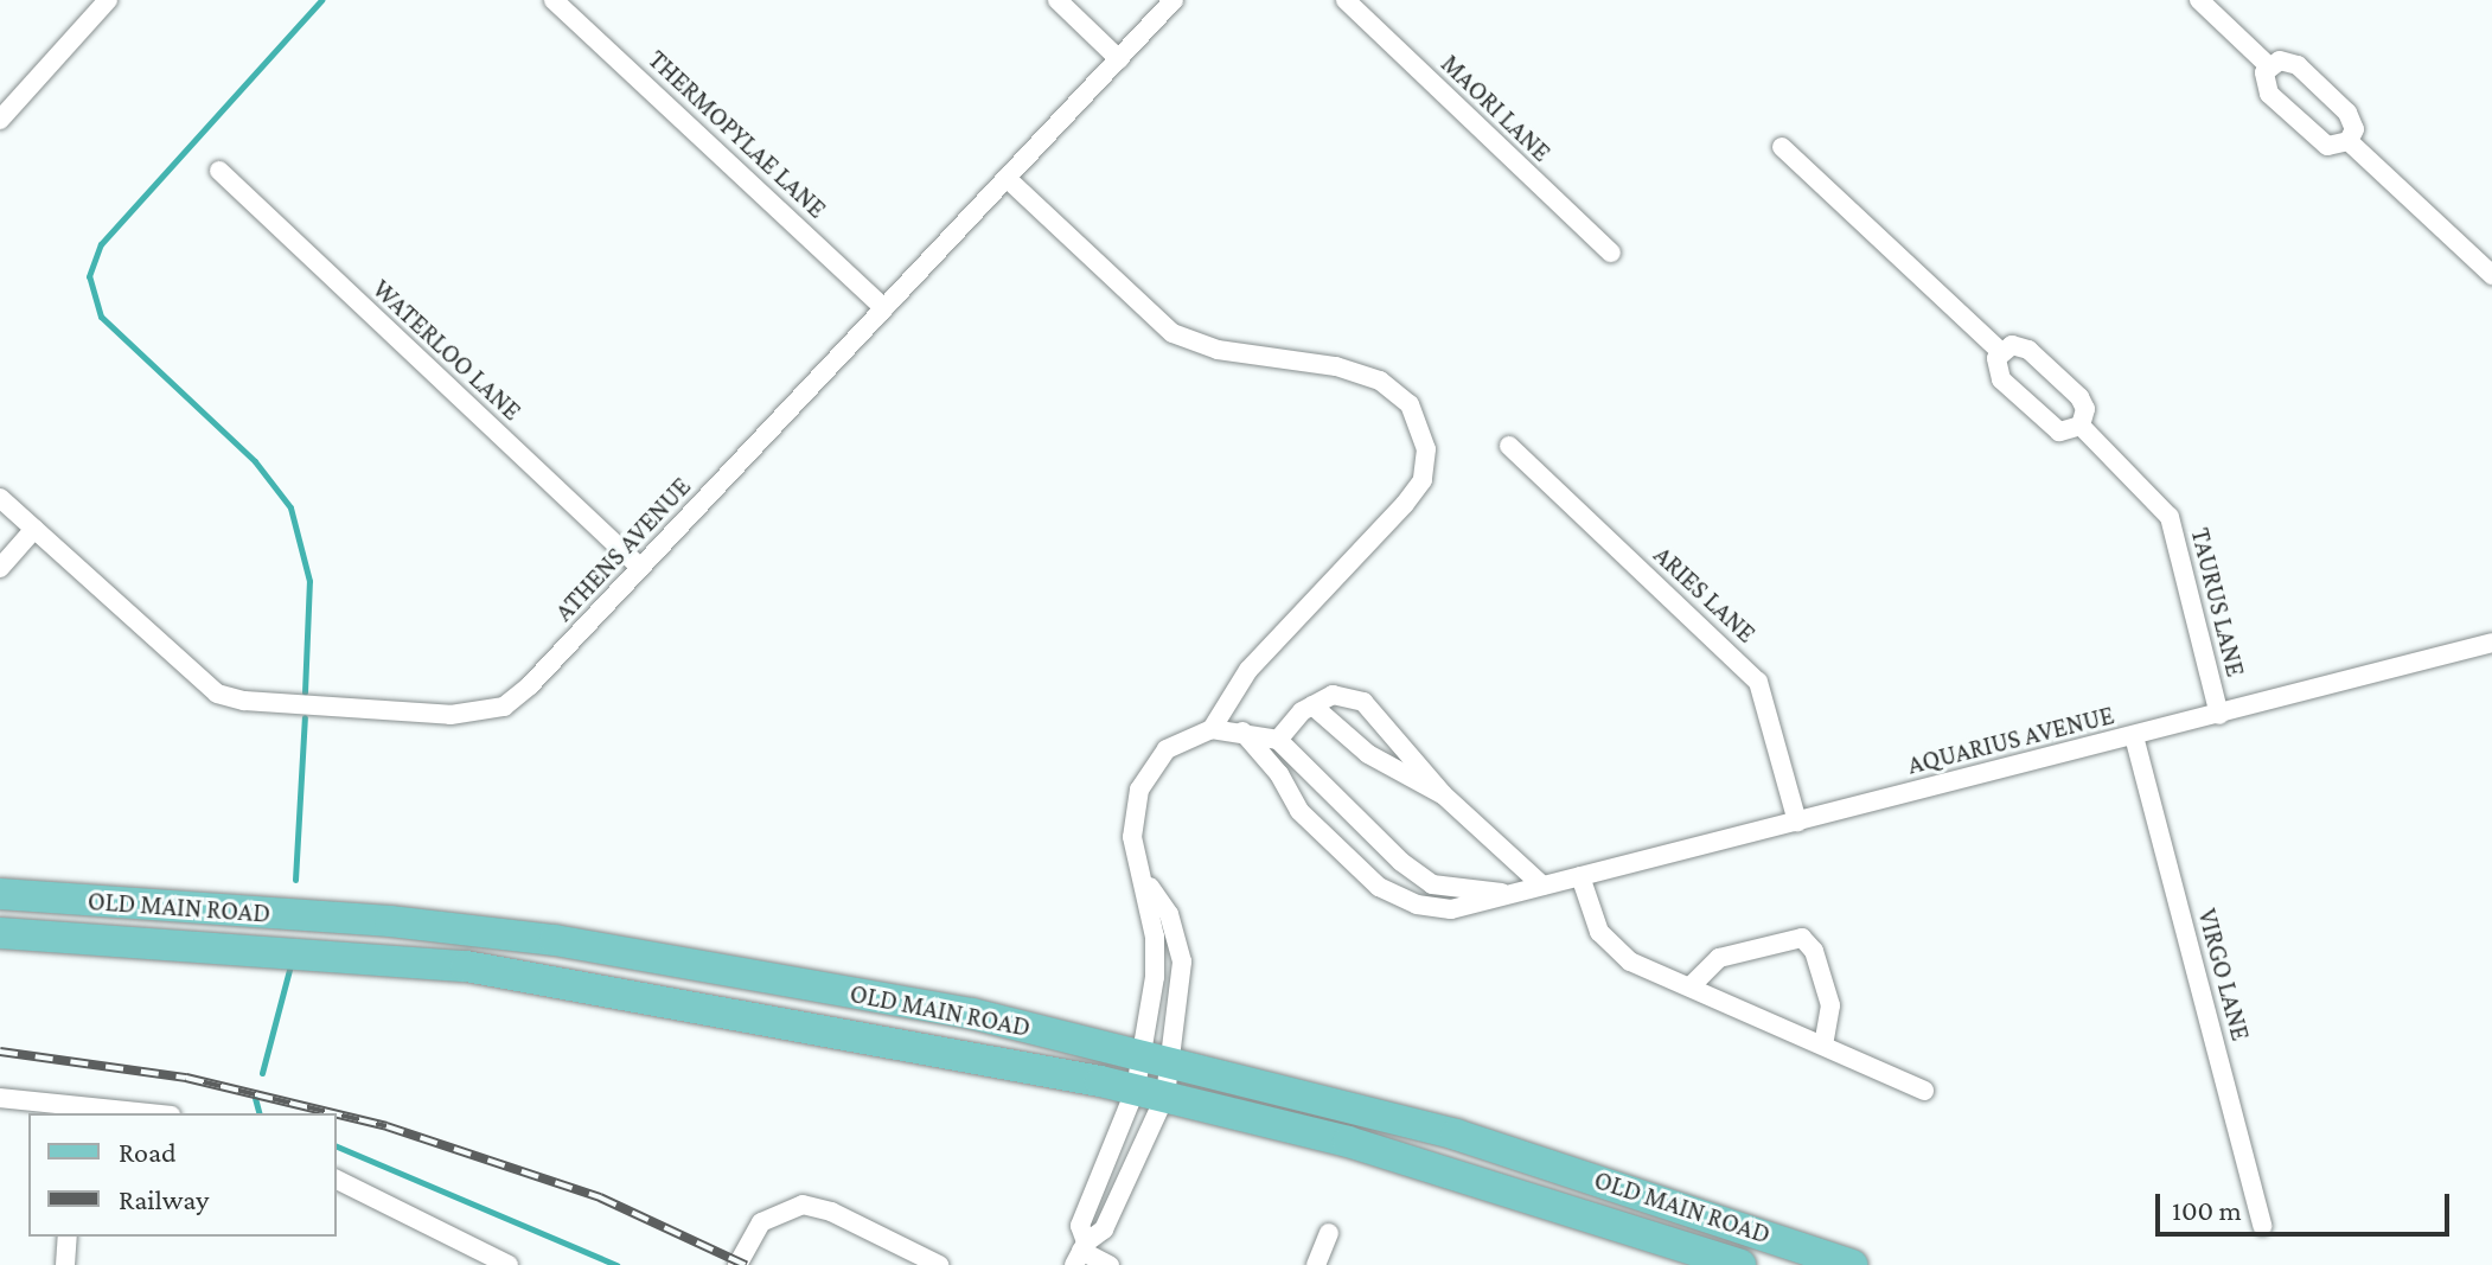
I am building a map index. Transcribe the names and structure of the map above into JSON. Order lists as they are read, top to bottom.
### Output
{
  "streets": {
    "main road": ["OLD MAIN ROAD"],
    "street": [
      "MAORI LANE",
      "THERMOPYLAE LANE",
      "WATERLOO LANE",
      "ATHENS AVENUE",
      "ARIES LANE",
      "TAURUS LANE",
      "AQUARIUS AVENUE",
      "VIRGO LANE"
    ]
  },
  "crossings": [
    ["THERMOPYLAE LANE", "ATHENS AVENUE"],
    ["WATERLOO LANE", "ATHENS AVENUE"],
    ["ARIES LANE", "AQUARIUS AVENUE"],
    ["TAURUS LANE", "AQUARIUS AVENUE"],
    ["AQUARIUS AVENUE", "VIRGO LANE"]
  ],
  "legend": ["Road", "Railway"],
  "scale_bar": "100 m"
}
